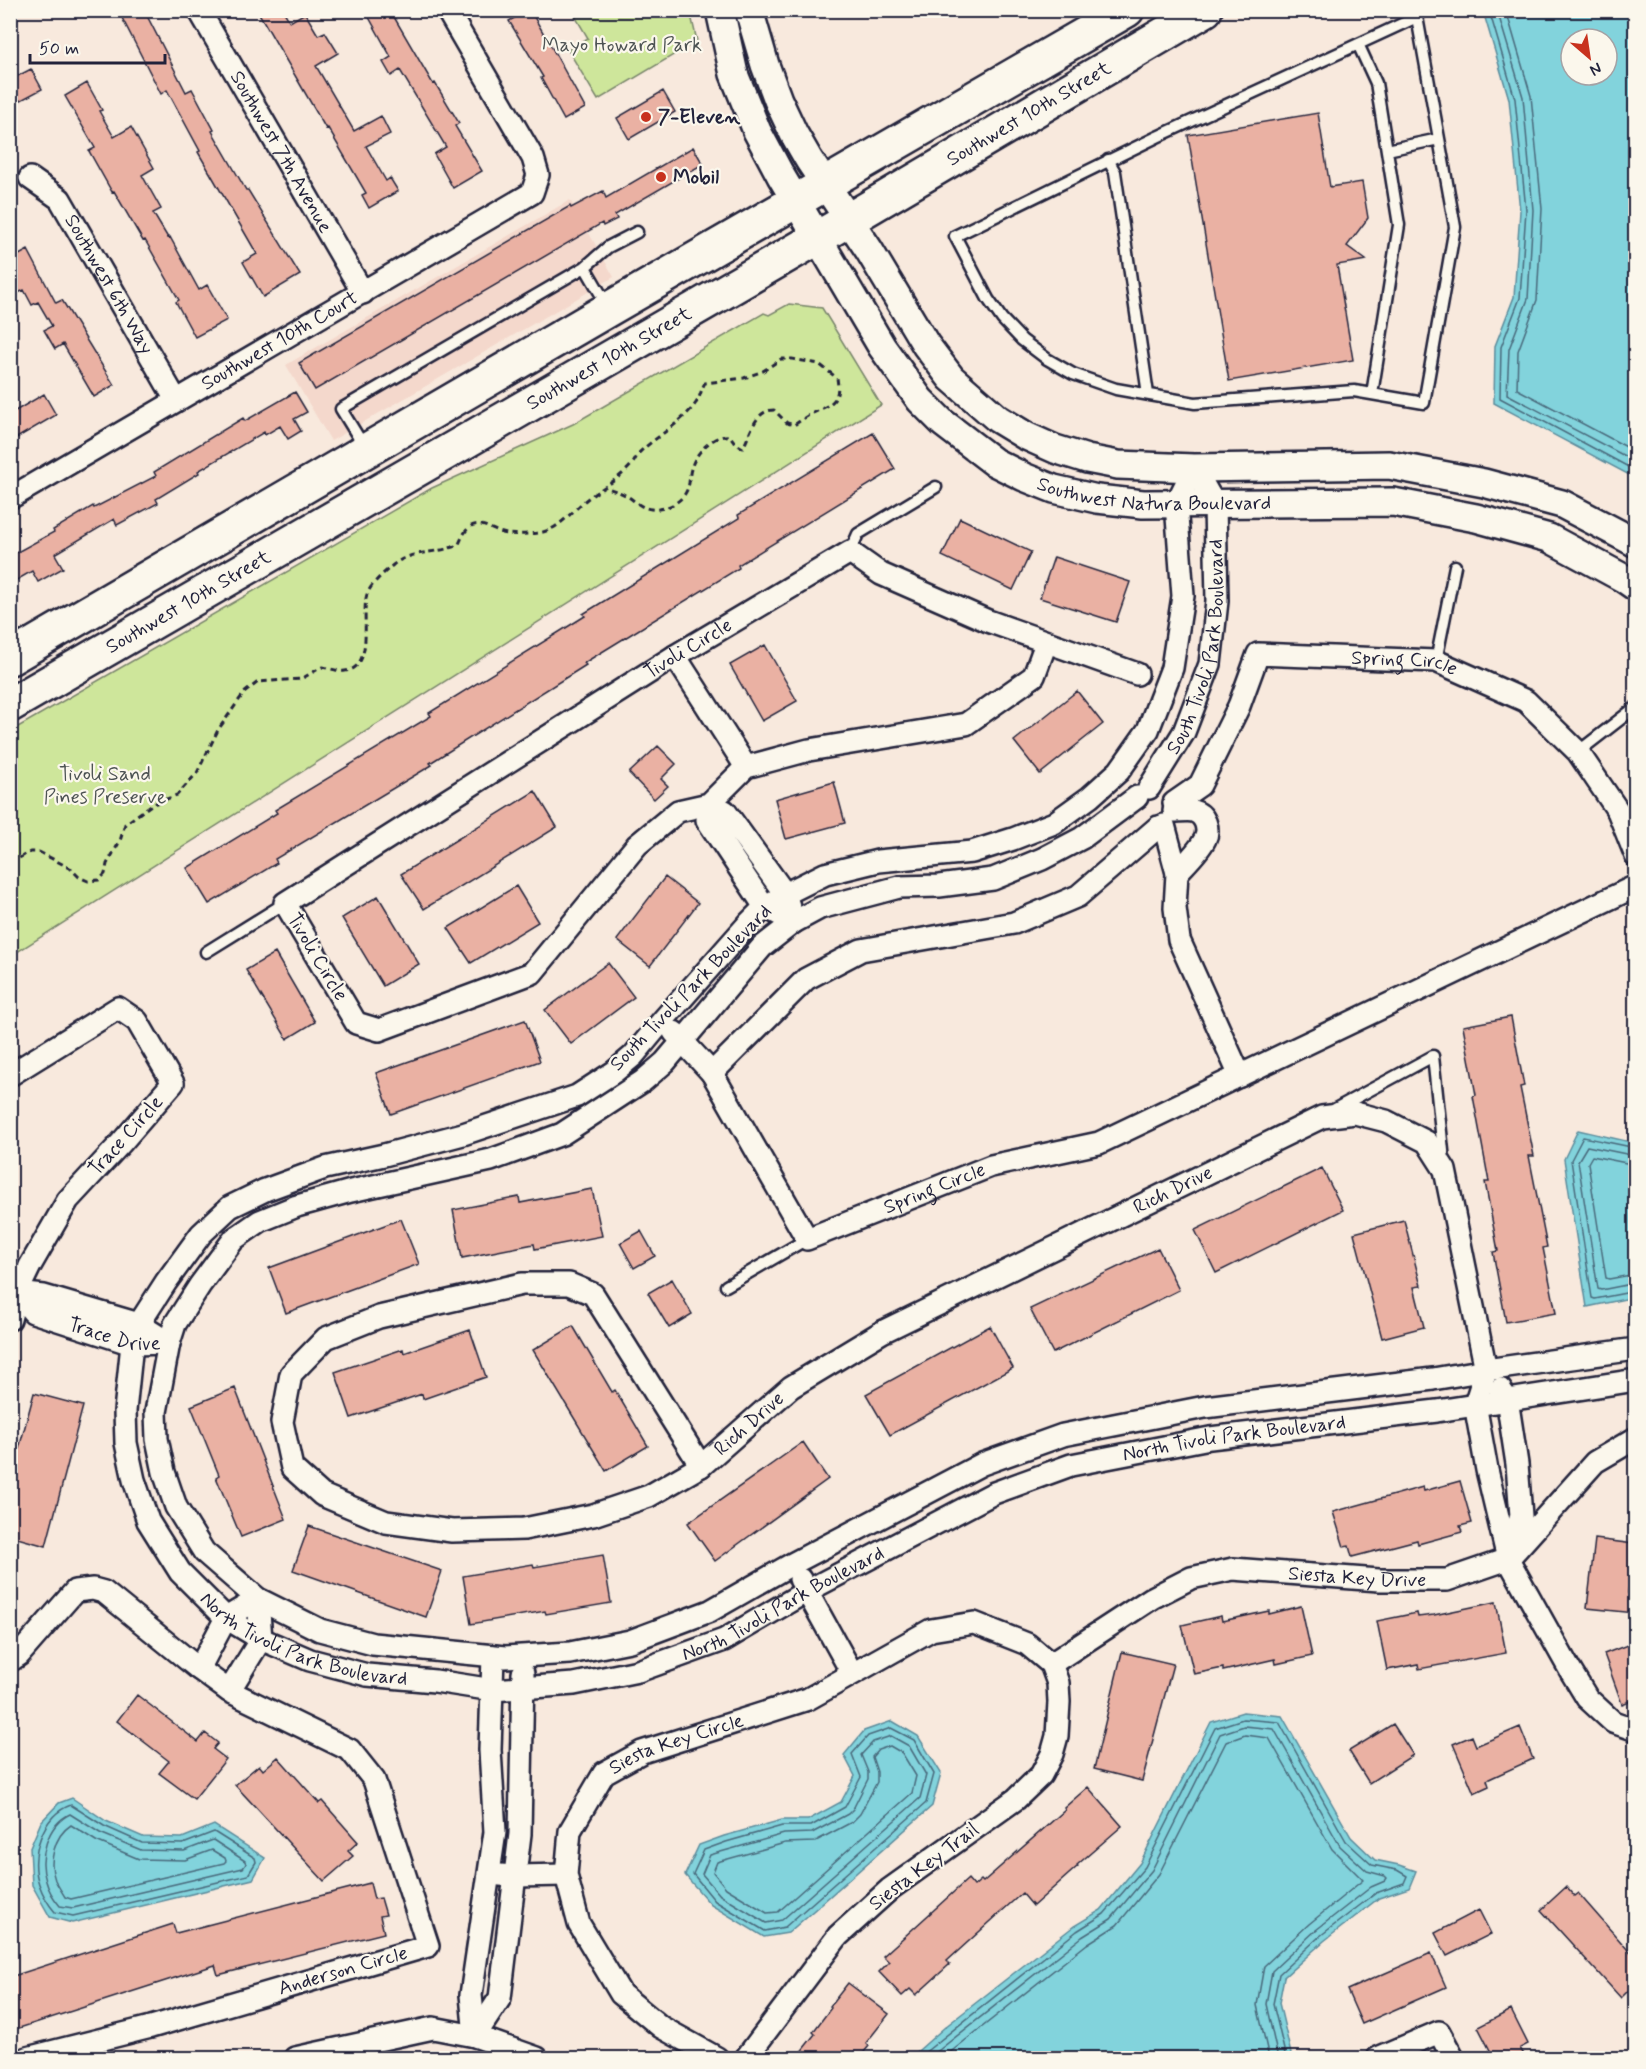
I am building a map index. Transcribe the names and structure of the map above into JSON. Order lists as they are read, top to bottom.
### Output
{
  "streets": {
    "main road": ["Southwest 10th Street"],
    "street": [
      "Southwest 7th Avenue",
      "Southwest 6th Way",
      "Southwest 10th Court",
      "Southwest Natura Boulevard",
      "South Tivoli Park Boulevard",
      "Tivoli Circle",
      "Spring Circle",
      "Trace Circle",
      "Rich Drive",
      "Trace Drive",
      "North Tivoli Park Boulevard",
      "Siesta Key Drive",
      "Siesta Key Circle",
      "Siesta Key Trail",
      "Anderson Circle"
    ]
  },
  "crossings": [
    ["Southwest 10th Street", "Southwest Natura Boulevard"],
    ["Southwest 7th Avenue", "Southwest 10th Court"],
    ["Southwest 6th Way", "Southwest 10th Court"],
    ["Southwest Natura Boulevard", "South Tivoli Park Boulevard"],
    ["South Tivoli Park Boulevard", "Spring Circle"],
    ["South Tivoli Park Boulevard", "Trace Drive"],
    ["South Tivoli Park Boulevard", "North Tivoli Park Boulevard"],
    ["Trace Circle", "Trace Drive"],
    ["Rich Drive", "North Tivoli Park Boulevard"],
    ["Trace Drive", "North Tivoli Park Boulevard"],
    ["Siesta Key Drive", "Siesta Key Circle"],
    ["Siesta Key Drive", "Siesta Key Trail"],
    ["Siesta Key Circle", "Siesta Key Trail"]
  ],
  "parks": ["Mayo Howard Park", "Tivoli Sand Pines Preserve"],
  "places": ["7-Eleven", "Mobil"],
  "scale_bar": "50 m",
  "north": "bottom right"
}
